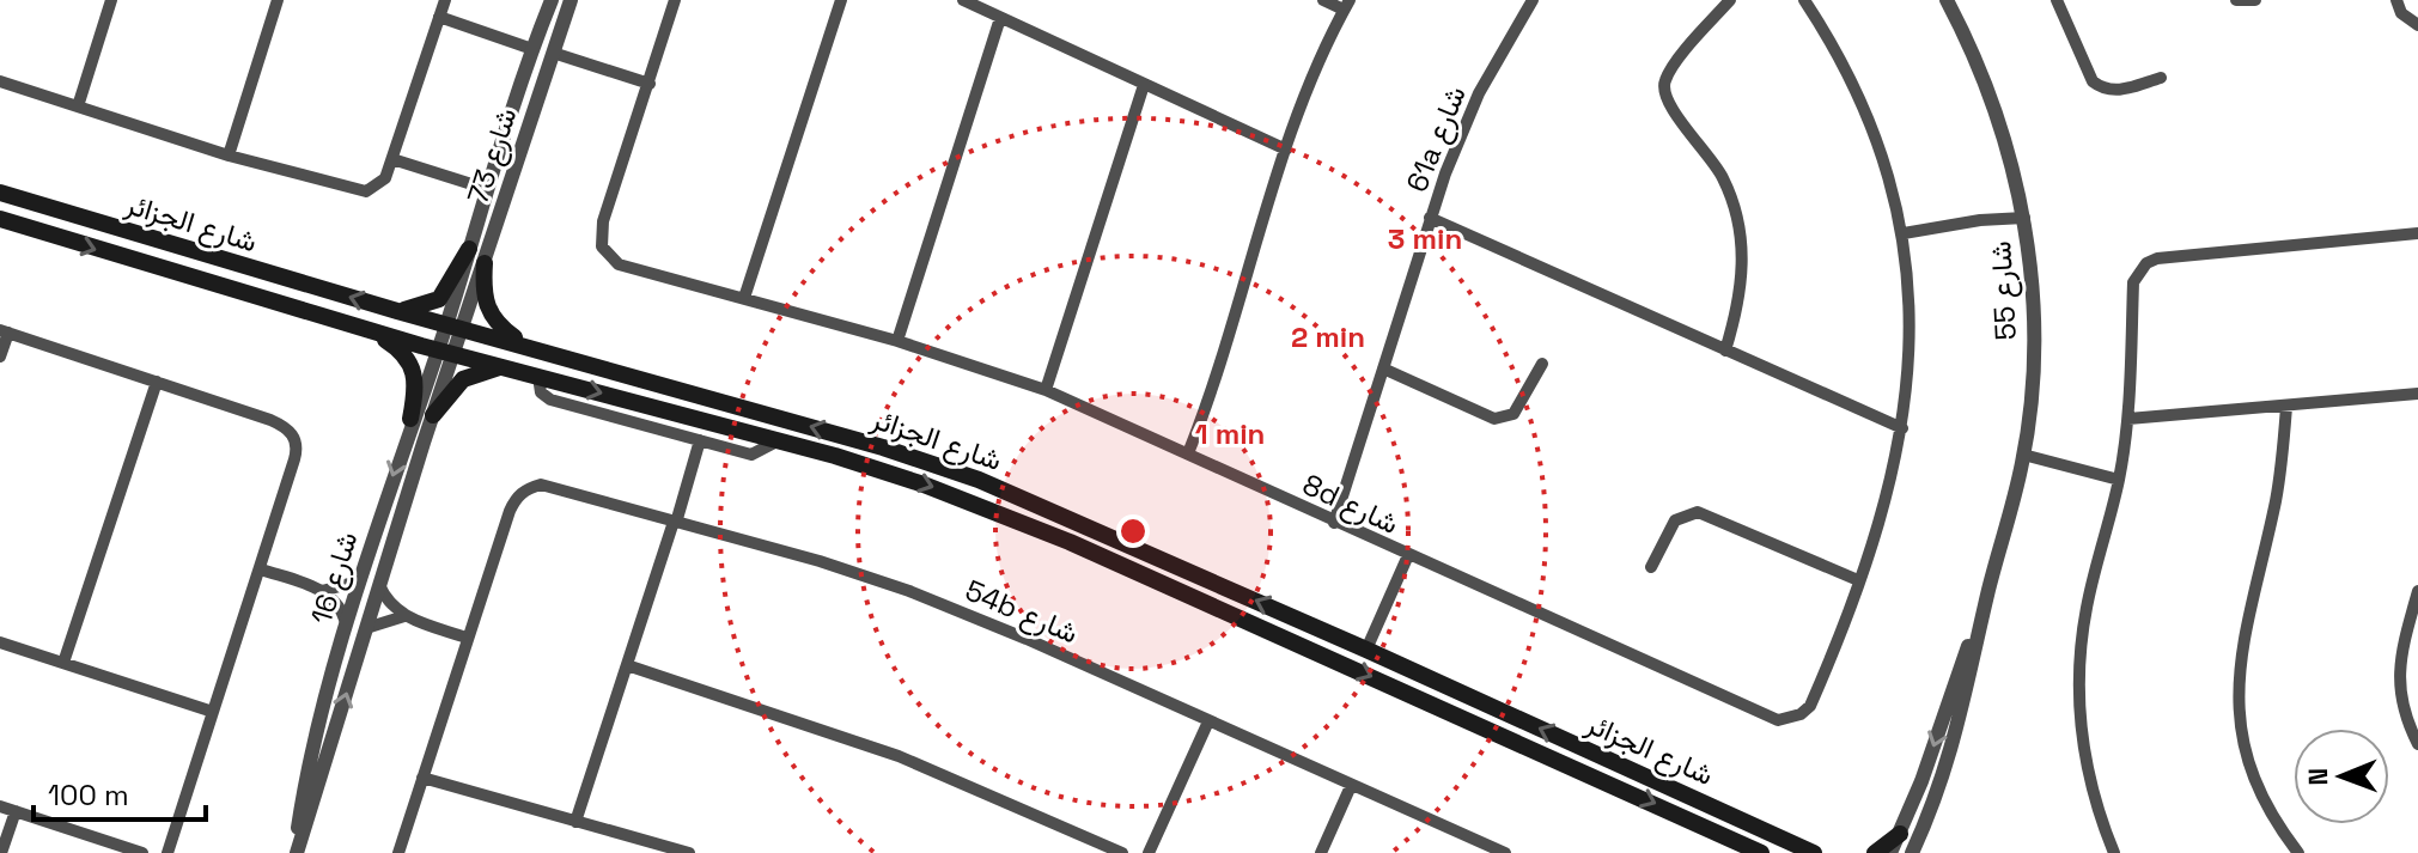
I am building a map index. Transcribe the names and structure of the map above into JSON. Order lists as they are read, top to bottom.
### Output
{
  "streets": {
    "main road": ["شارع الجزائر"],
    "street": [
      "61a شارع",
      "شارع 73",
      "شارع 55",
      "8d شارع",
      "شارع 16",
      "54b شارع"
    ]
  },
  "crossings": [
    ["61a شارع", "8d شارع"],
    ["شارع 73", "شارع الجزائر"],
    ["شارع 73", "شارع 16"],
    ["شارع الجزائر", "شارع 16"]
  ],
  "scale_bar": "100 m",
  "north": "left",
  "rings": ["3 min", "2 min", "1 min"]
}
